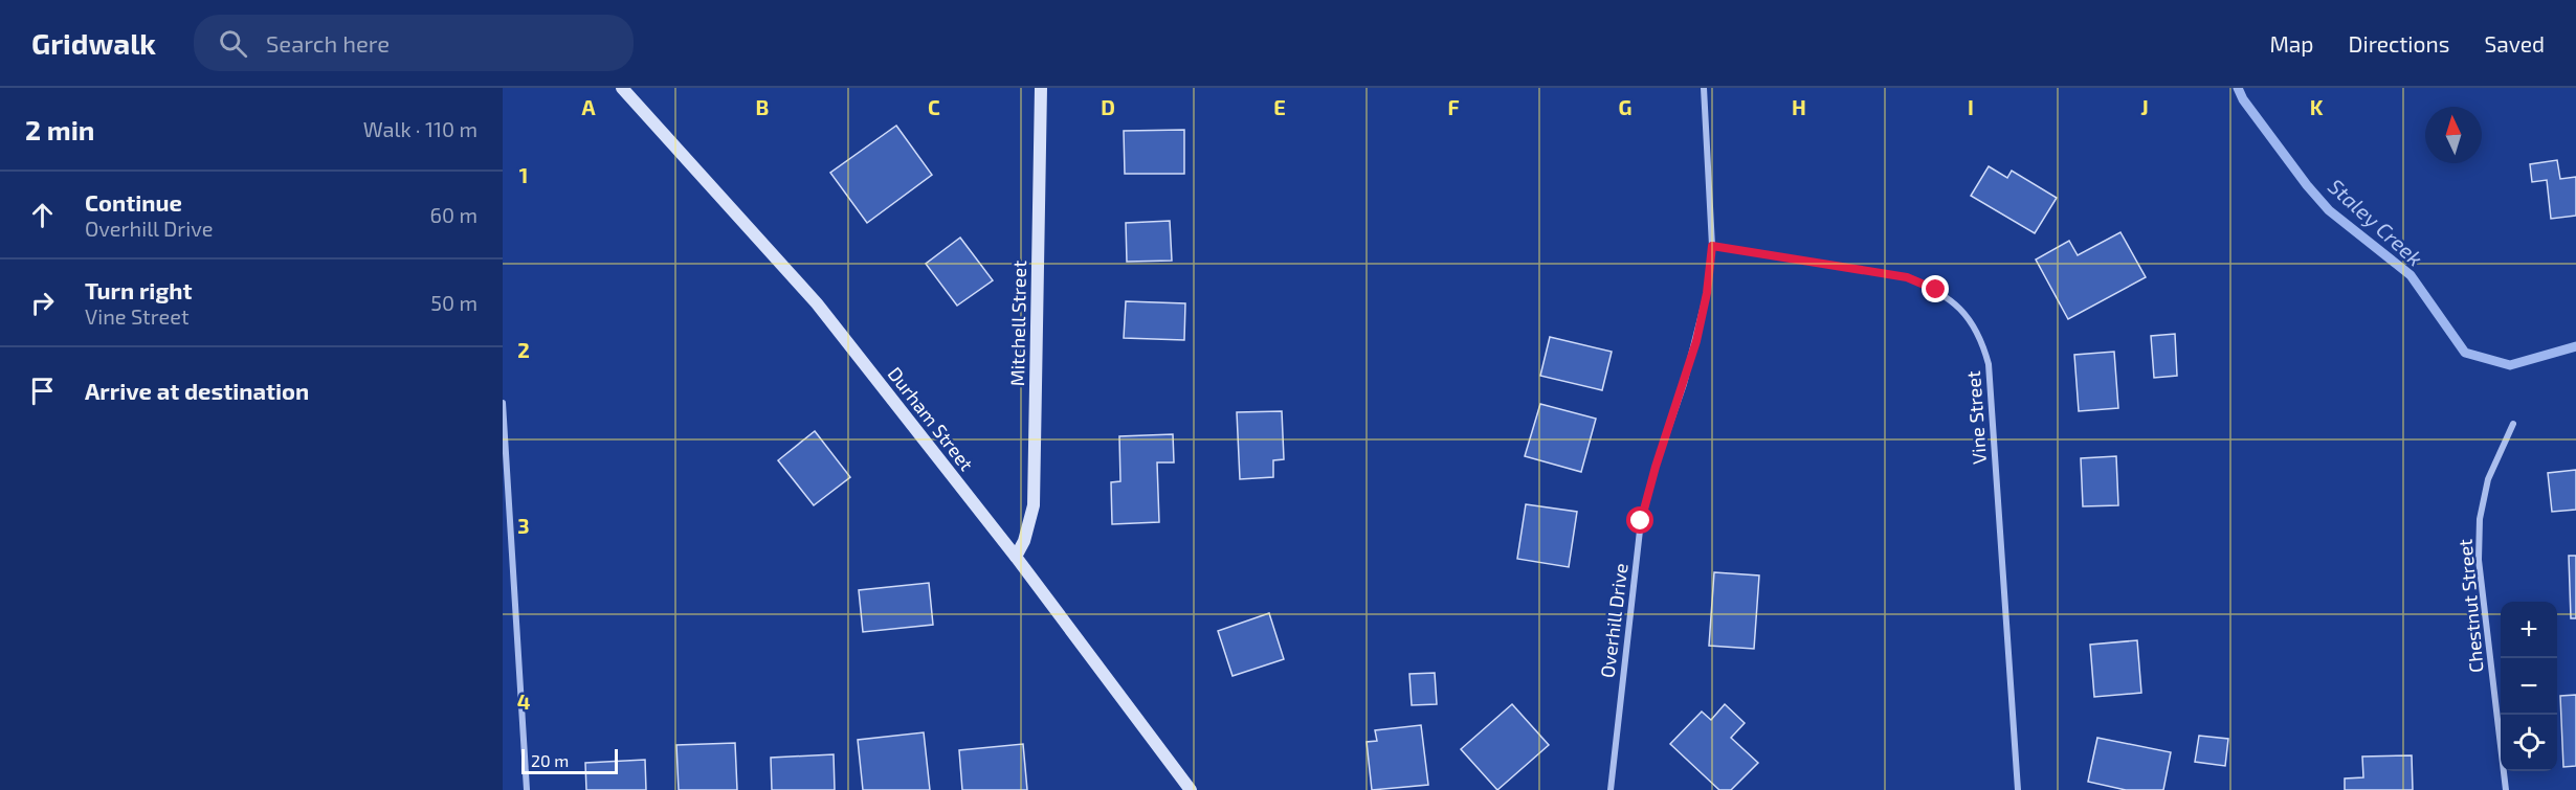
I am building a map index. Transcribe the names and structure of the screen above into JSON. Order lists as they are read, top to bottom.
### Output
{
  "streets": {
    "street": [
      "Mitchell Street",
      "Vine Street",
      "Durham Street",
      "Chestnut Street",
      "Overhill Drive"
    ]
  },
  "crossings": [
    ["Mitchell Street", "Durham Street"],
    ["Vine Street", "Overhill Drive"]
  ],
  "water": ["Staley Creek"],
  "scale_bar": "20 m",
  "north": "top",
  "page": {
    "header": "Gridwalk",
    "search": "Search here",
    "nav": ["Map", "Directions", "Saved"],
    "heading": ["2 min", "Walk · 110 m"],
    "list": [
      ["Continue", "Overhill Drive", "60 m"],
      ["Turn right", "Vine Street", "50 m"],
      "Arrive at destination"
    ],
    "map_buttons": ["+", "−"],
    "scale": "20 m"
  },
  "grid": {
    "columns": [
      "A",
      "B",
      "C",
      "D",
      "E",
      "F",
      "G",
      "H",
      "I",
      "J",
      "K"
    ],
    "rows": [
      "1",
      "2",
      "3",
      "4"
    ]
  }
}
